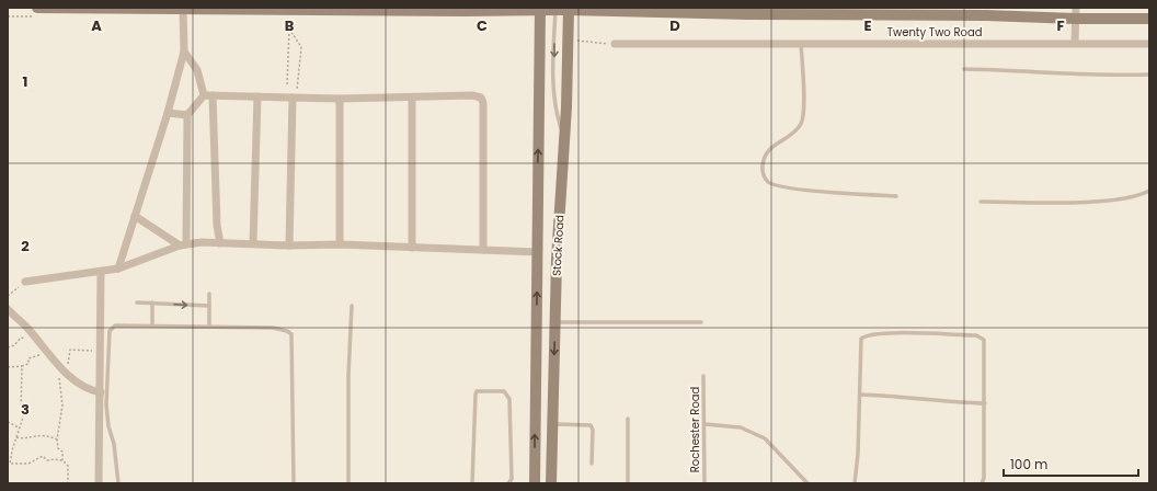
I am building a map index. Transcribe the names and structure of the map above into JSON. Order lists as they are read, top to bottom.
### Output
{
  "streets": {
    "street": ["Twenty Two Road", "Stock Road"],
    "lane": ["Rochester Road"]
  },
  "scale_bar": "100 m",
  "grid": {
    "columns": [
      "A",
      "B",
      "C",
      "D",
      "E",
      "F"
    ],
    "rows": ["1", "2", "3"]
  }
}
